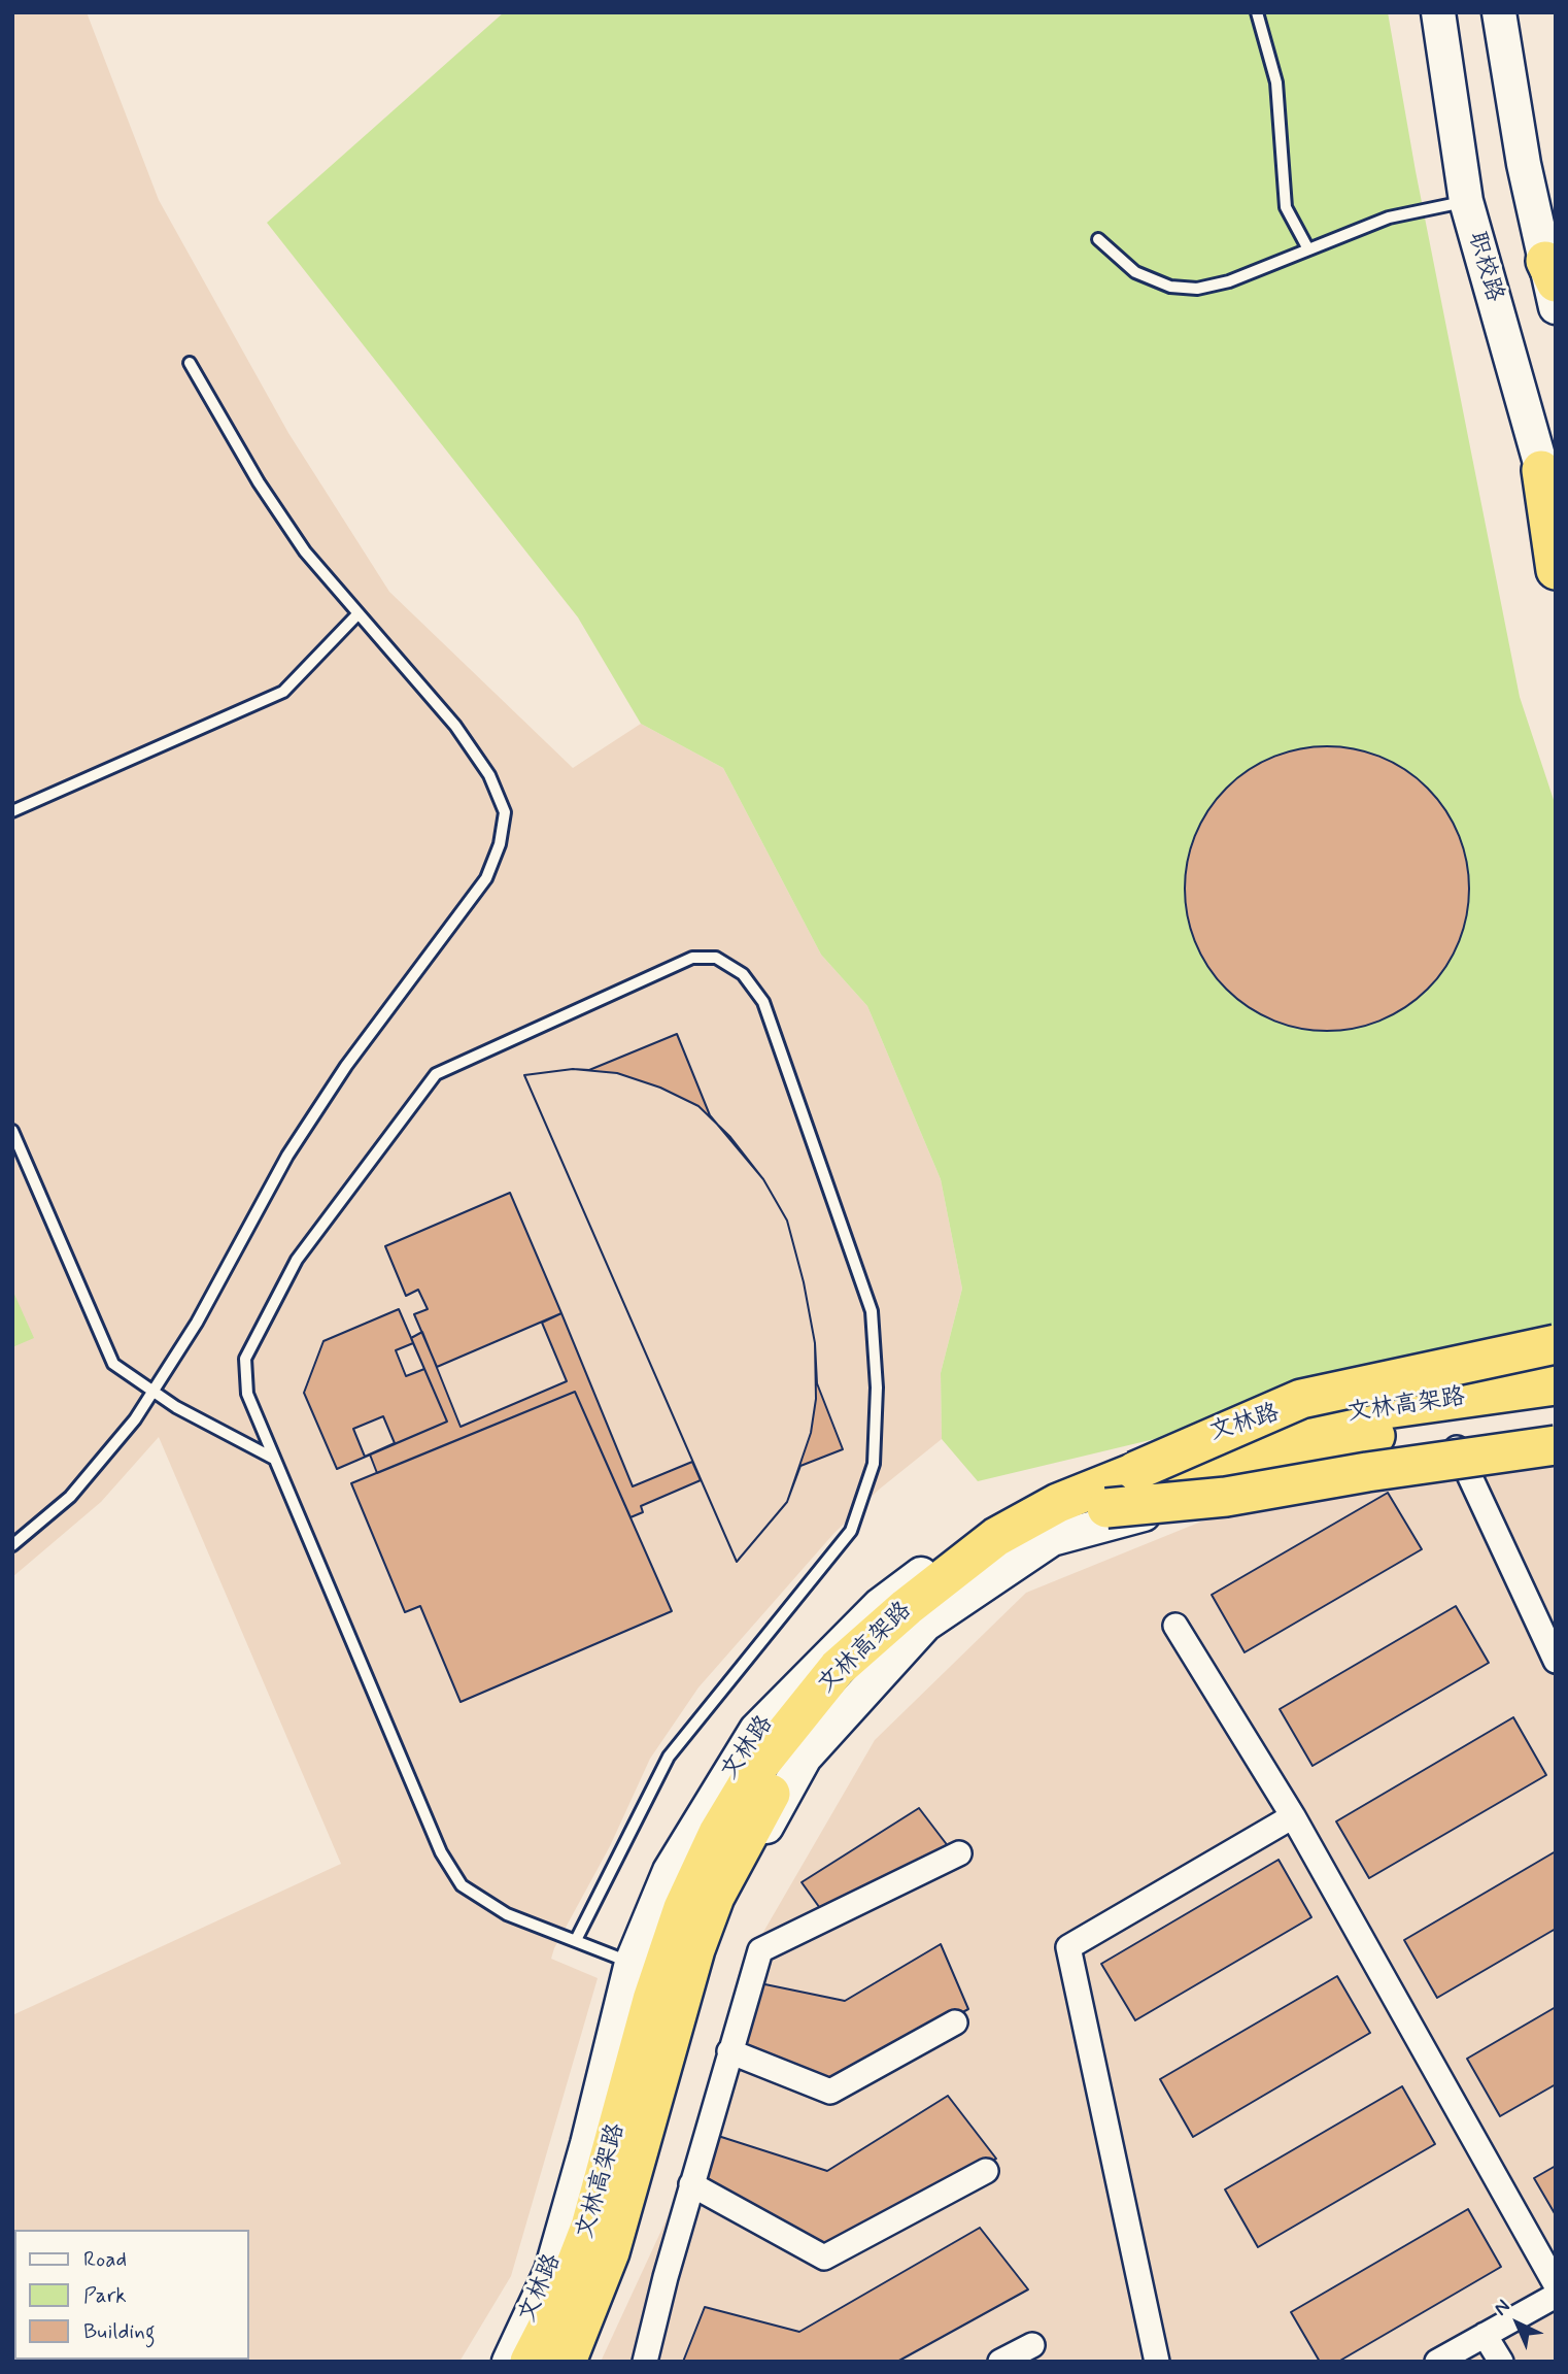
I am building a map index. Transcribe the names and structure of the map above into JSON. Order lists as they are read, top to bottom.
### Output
{
  "streets": {
    "highway": ["文林高架路"],
    "main road": ["职校路", "文林路"]
  },
  "legend": ["Road", "Park", "Building"],
  "north": "top left"
}
